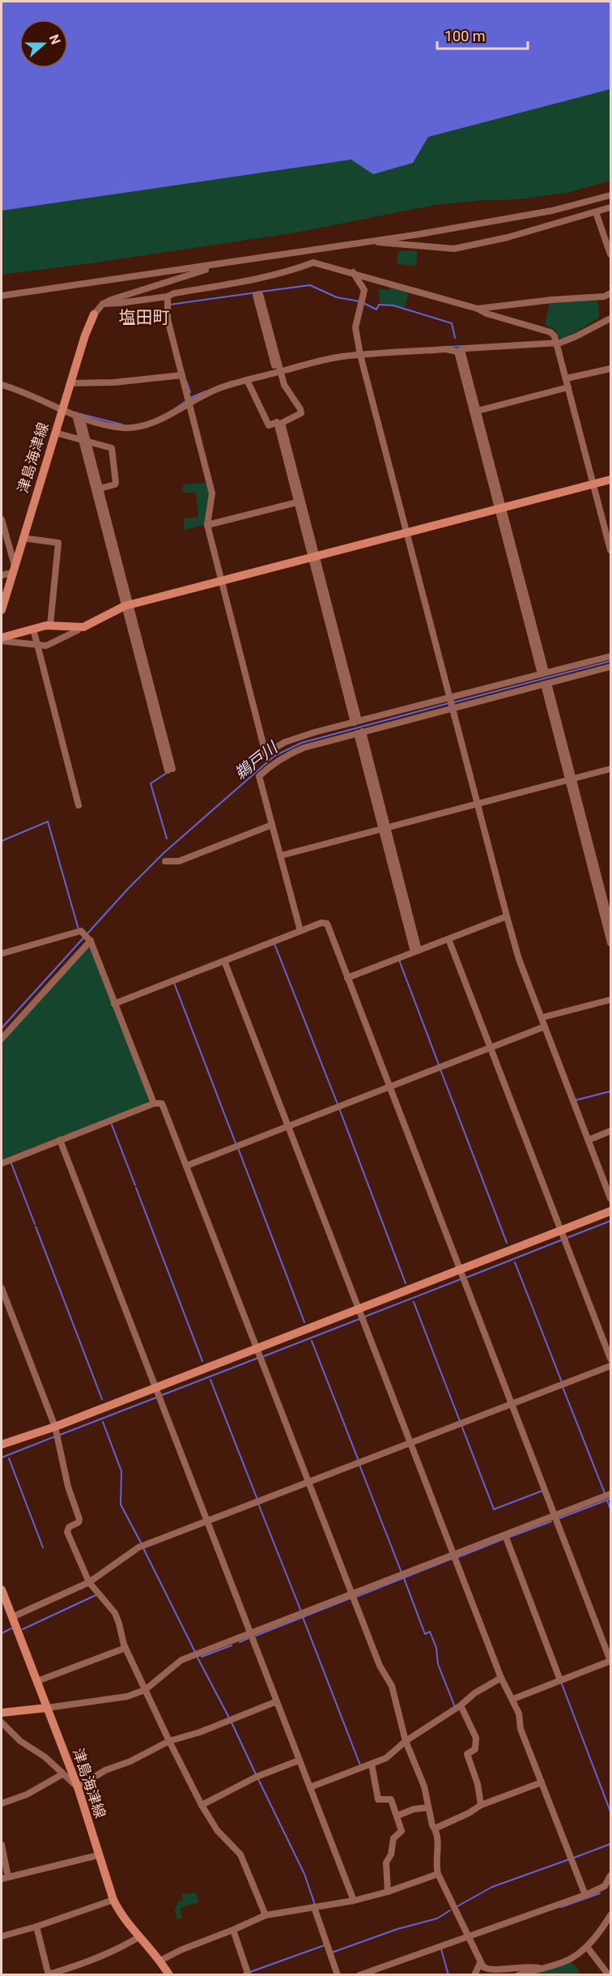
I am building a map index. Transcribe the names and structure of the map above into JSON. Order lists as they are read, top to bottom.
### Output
{
  "streets": {
    "street": ["津島海津線"]
  },
  "districts": ["塩田町"],
  "water": ["鵜戸川"],
  "scale_bar": "100 m",
  "north": "right"
}
